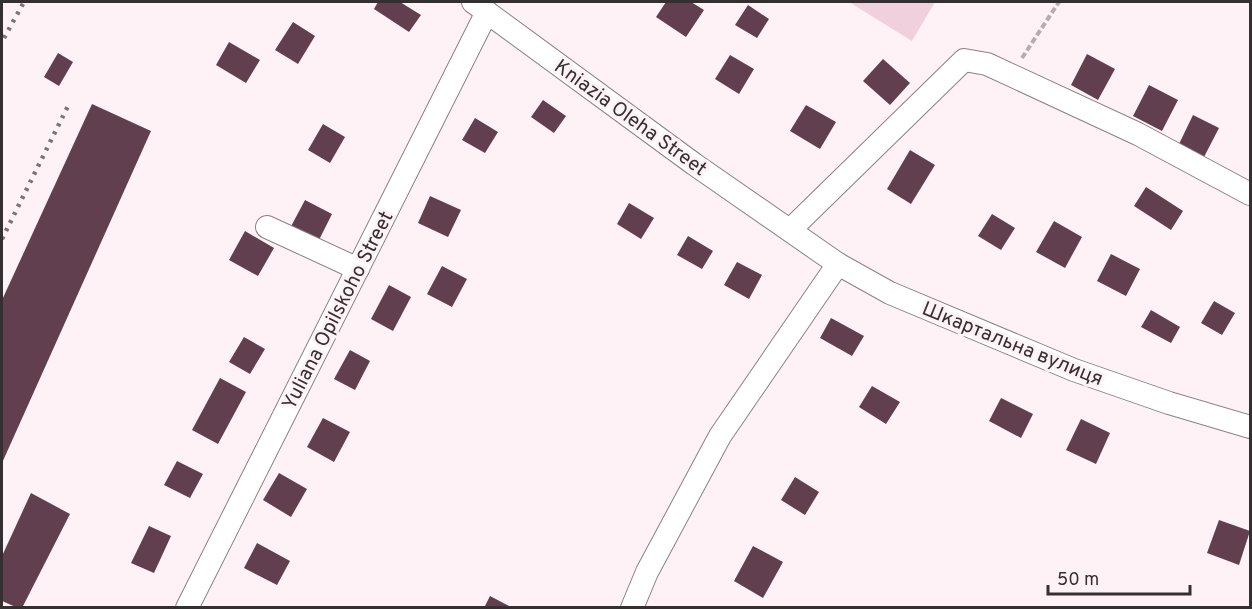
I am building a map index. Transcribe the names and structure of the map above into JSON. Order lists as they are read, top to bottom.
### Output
{
  "streets": {
    "street": ["Kniazia Oleha Street", "Yuliana Opilskoho Street", "Шкартальна вулиця"]
  },
  "crossings": [
    ["Kniazia Oleha Street", "Yuliana Opilskoho Street"],
    ["Kniazia Oleha Street", "Шкартальна вулиця"]
  ],
  "scale_bar": "50 m"
}
